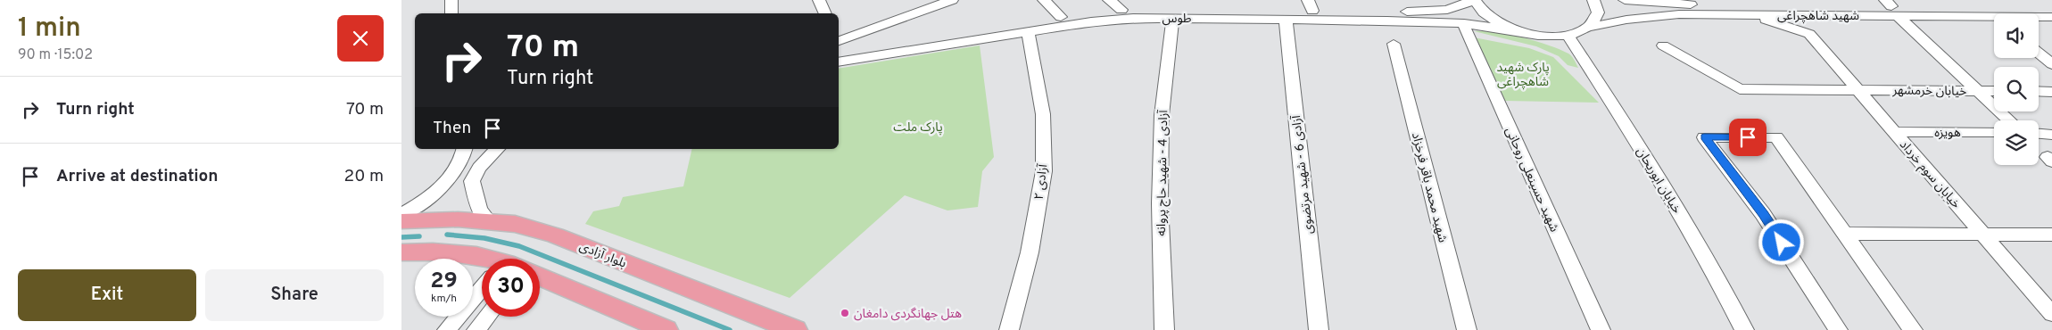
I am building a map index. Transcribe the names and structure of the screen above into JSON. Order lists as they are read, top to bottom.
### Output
{
  "streets": {
    "main road": ["بلوار آزادی"],
    "street": [
      "شهید شاهچراغی",
      "طوس",
      "خیابان خرمشهر",
      "هویزه",
      "آزادی 4 - شهید حاج پروانه",
      "خیابان سوم خرداد",
      "آزادی 6 - شهید مرتضوی",
      "شهید حسینعلی روحانی",
      "خیابان ابوریحان",
      "آزادی ۲",
      "شهید محمد باقر فرخزاد"
    ]
  },
  "crossings": [
    ["شهید شاهچراغی", "طوس"],
    ["شهید شاهچراغی", "خیابان ابوریحان"],
    ["طوس", "آزادی 4 - شهید حاج پروانه"],
    ["طوس", "آزادی 6 - شهید مرتضوی"],
    ["طوس", "آزادی ۲"],
    ["خیابان خرمشهر", "خیابان سوم خرداد"],
    ["هویزه", "خیابان سوم خرداد"]
  ],
  "parks": ["پارک شهید شاهچراغی", "پارک ملت"],
  "places": ["هتل جهانگردى دامغان"],
  "page": {
    "heading": ["1 min", "90 m · 15:02"],
    "turn": ["70 m", "Turn right"],
    "list": [
      {
        "name": "Turn right",
        "value": "70 m"
      },
      {
        "name": "Arrive at destination",
        "value": "20 m"
      }
    ],
    "then": "Then",
    "speed": "29 km/h",
    "limit": "30",
    "buttons": ["Exit", "Share"]
  }
}
